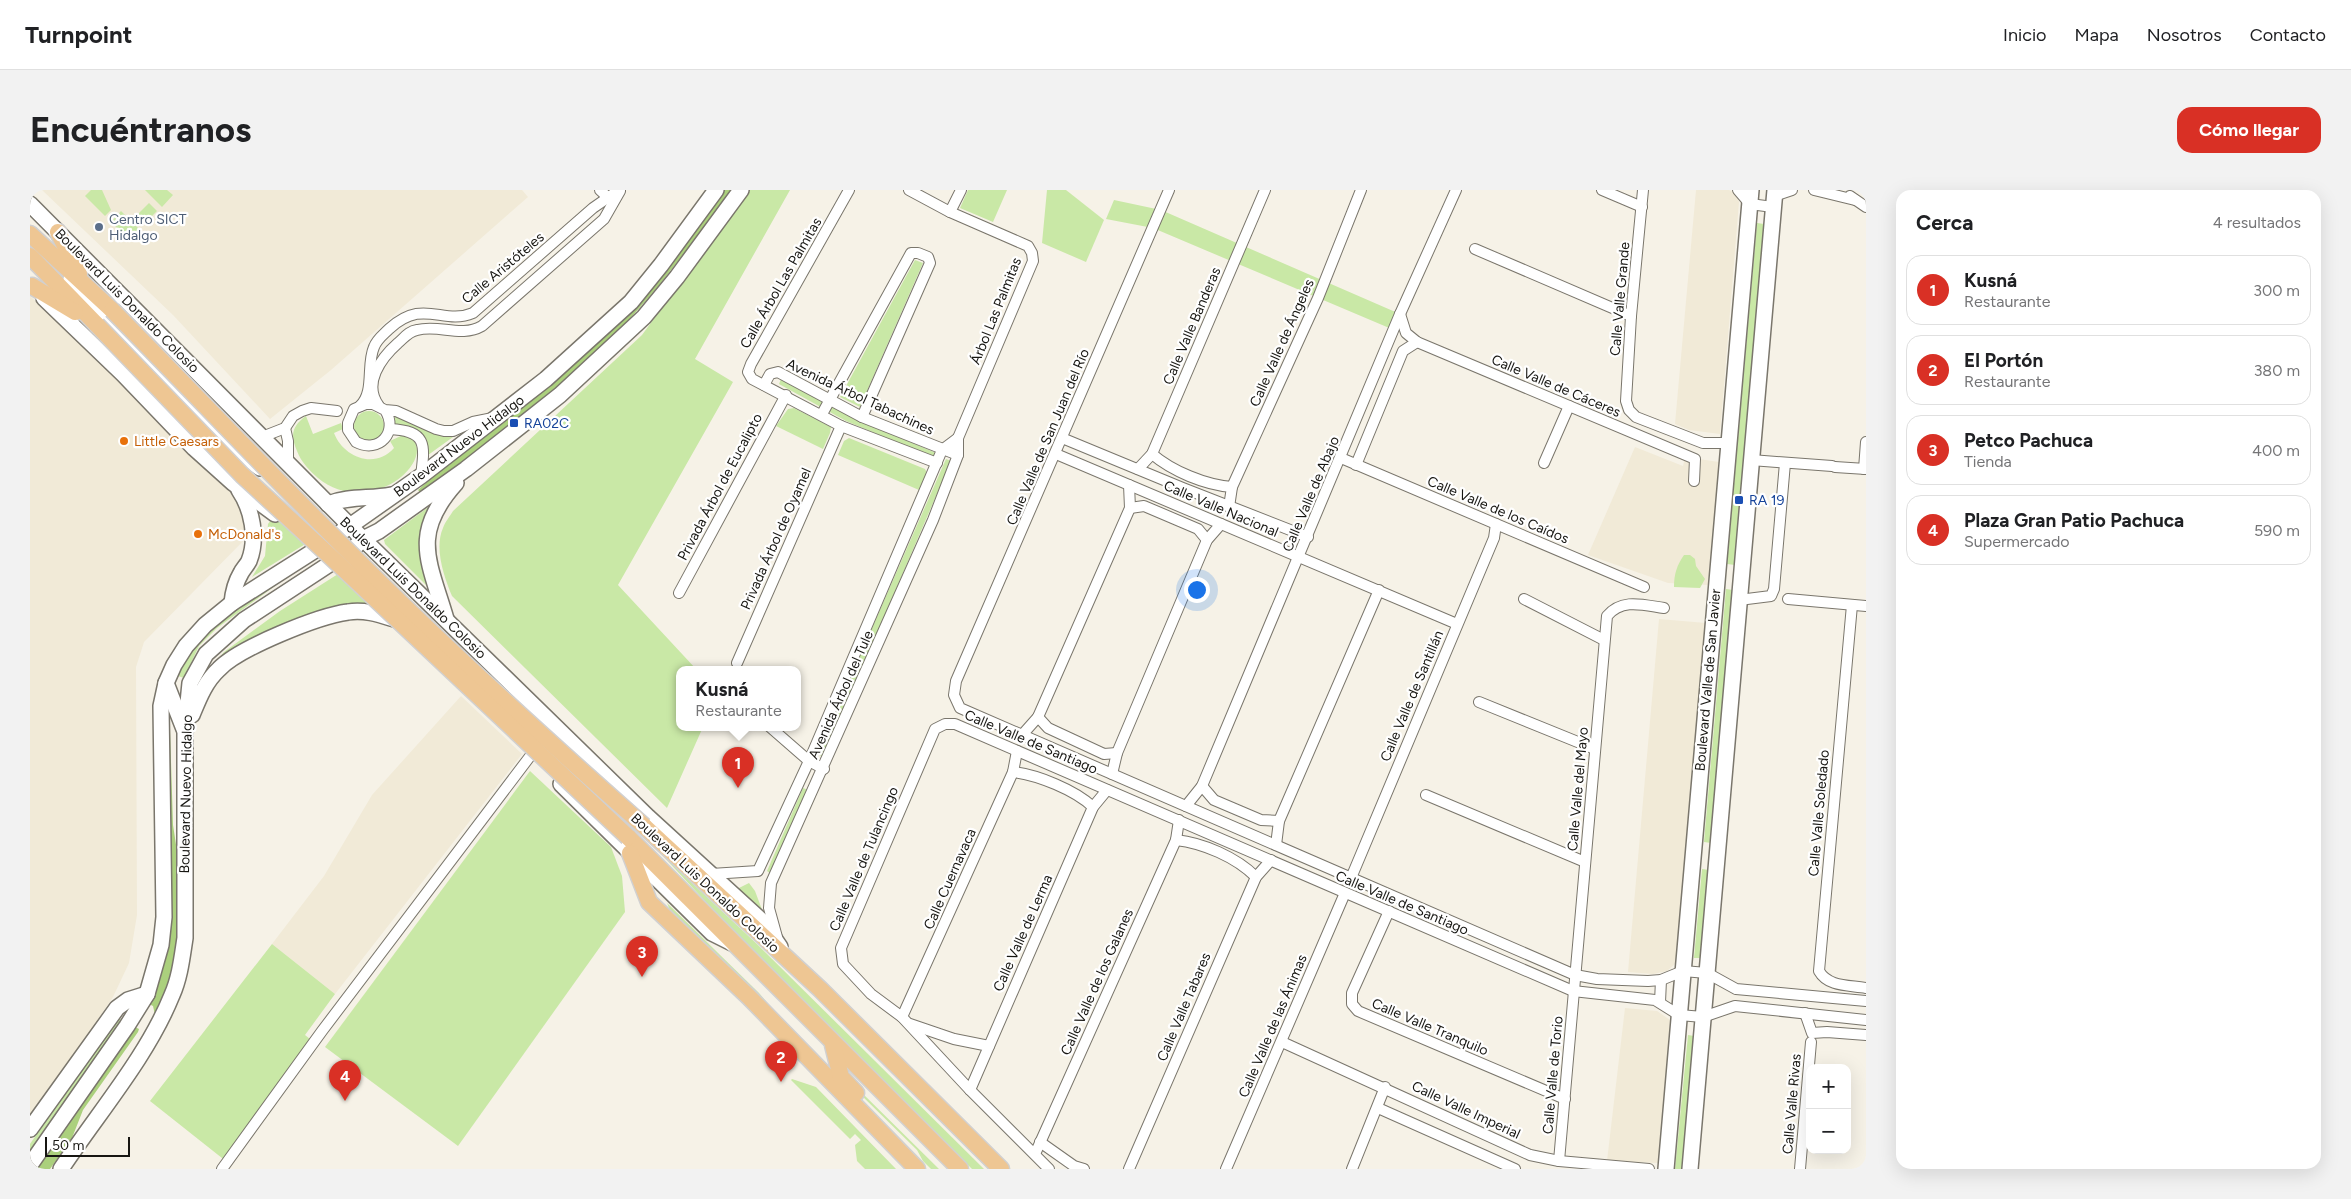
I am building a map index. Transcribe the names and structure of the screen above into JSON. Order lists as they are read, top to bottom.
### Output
{
  "streets": {
    "main road": ["Boulevard Luis Donaldo Colosio", "Boulevard Nuevo Hidalgo", "Boulevard Valle de San Javier"],
    "street": [
      "Calle Aristóteles",
      "Calle Árbol Las Palmitas",
      "Calle Valle Grande",
      "Árbol Las Palmitas",
      "Calle Valle Banderas",
      "Calle Valle de Ángeles",
      "Calle Valle de Cáceres",
      "Avenida Árbol Tabachines",
      "Calle Valle de San Juan del Río",
      "Privada Árbol de Eucalipto",
      "Calle Valle de Abajo",
      "Calle Valle Nacional",
      "Calle Valle de los Caídos",
      "Privada Árbol de Oyamel",
      "Avenida Árbol del Tule",
      "Calle Valle de Santillán",
      "Calle Valle de Santiago",
      "Calle Valle del Mayo",
      "Calle Valle Soledado",
      "Calle Valle de Tulancingo",
      "Calle Cuernavaca",
      "Calle Valle de Lerma",
      "Calle Valle de los Galanes",
      "Calle Valle Tabares",
      "Calle Valle de las Ánimas",
      "Calle Valle Tranquilo",
      "Calle Valle de Torio",
      "Calle Valle Rivas",
      "Calle Valle Imperial"
    ]
  },
  "crossings": [
    ["Calle Árbol Las Palmitas", "Avenida Árbol Tabachines"],
    ["Calle Valle Grande", "Calle Valle de Cáceres"],
    ["Boulevard Luis Donaldo Colosio", "Boulevard Nuevo Hidalgo"],
    ["Boulevard Luis Donaldo Colosio", "Avenida Árbol del Tule"],
    ["Árbol Las Palmitas", "Avenida Árbol Tabachines"],
    ["Árbol Las Palmitas", "Avenida Árbol del Tule"],
    ["Calle Valle Banderas", "Calle Valle Nacional"],
    ["Calle Valle de Ángeles", "Calle Valle Nacional"],
    ["Calle Valle de Cáceres", "Boulevard Valle de San Javier"],
    ["Avenida Árbol Tabachines", "Privada Árbol de Eucalipto"],
    ["Avenida Árbol Tabachines", "Privada Árbol de Oyamel"],
    ["Avenida Árbol Tabachines", "Avenida Árbol del Tule"],
    ["Calle Valle de San Juan del Río", "Calle Valle Nacional"],
    ["Calle Valle de San Juan del Río", "Calle Valle de Santiago"],
    ["Calle Valle de Abajo", "Calle Valle Nacional"],
    ["Calle Valle de Abajo", "Calle Valle de los Caídos"],
    ["Calle Valle de Abajo", "Calle Valle de Santiago"],
    ["Calle Valle Nacional", "Calle Valle de Santillán"],
    ["Calle Valle de los Caídos", "Calle Valle de Santillán"],
    ["Boulevard Valle de San Javier", "Calle Valle de Santiago"],
    ["Calle Valle de Santillán", "Calle Valle de Santiago"],
    ["Calle Valle de Santiago", "Calle Valle del Mayo"],
    ["Calle Valle de Santiago", "Calle Valle de Tulancingo"],
    ["Calle Valle de Santiago", "Calle Cuernavaca"],
    ["Calle Valle de Santiago", "Calle Valle de Lerma"],
    ["Calle Valle de Santiago", "Calle Valle de los Galanes"],
    ["Calle Valle de Santiago", "Calle Valle Tabares"],
    ["Calle Valle de Santiago", "Calle Valle de las Ánimas"],
    ["Calle Valle de Santiago", "Calle Valle Tranquilo"],
    ["Calle Valle de Santiago", "Calle Valle de Torio"],
    ["Calle Valle de Santiago", "Calle Valle Rivas"],
    ["Calle Valle del Mayo", "Calle Valle de Torio"],
    ["Calle Valle de Tulancingo", "Calle Cuernavaca"],
    ["Calle Valle de Tulancingo", "Calle Valle de Lerma"],
    ["Calle Valle de Tulancingo", "Calle Valle de los Galanes"],
    ["Calle Valle de las Ánimas", "Calle Valle Imperial"],
    ["Calle Valle Tranquilo", "Calle Valle de Torio"],
    ["Calle Valle de Torio", "Calle Valle Imperial"]
  ],
  "places": {
    "other": ["Centro SICT Hidalgo", "Little Caesars", "McDonald's"],
    "transit": ["RA02C", "RA 19"]
  },
  "scale_bar": "50 m",
  "page": {
    "header": "Turnpoint",
    "nav": [
      "Inicio",
      "Mapa",
      "Nosotros",
      "Contacto"
    ],
    "buttons": "Cómo llegar",
    "title": "Encuéntranos",
    "heading": ["Cerca", "4 resultados"],
    "list": [
      {
        "mark": "1",
        "name": "Kusná",
        "note": "Restaurante",
        "value": "300 m"
      },
      {
        "mark": "2",
        "name": "El Portón",
        "note": "Restaurante",
        "value": "380 m"
      },
      {
        "mark": "3",
        "name": "Petco Pachuca",
        "note": "Tienda",
        "value": "400 m"
      },
      {
        "mark": "4",
        "name": "Plaza Gran Patio Pachuca",
        "note": "Supermercado",
        "value": "590 m"
      }
    ],
    "popup": ["Kusná", "Restaurante"],
    "pins": [
      "1",
      "3",
      "2",
      "4"
    ],
    "map_buttons": ["+", "−"],
    "scale": "50 m"
  }
}
